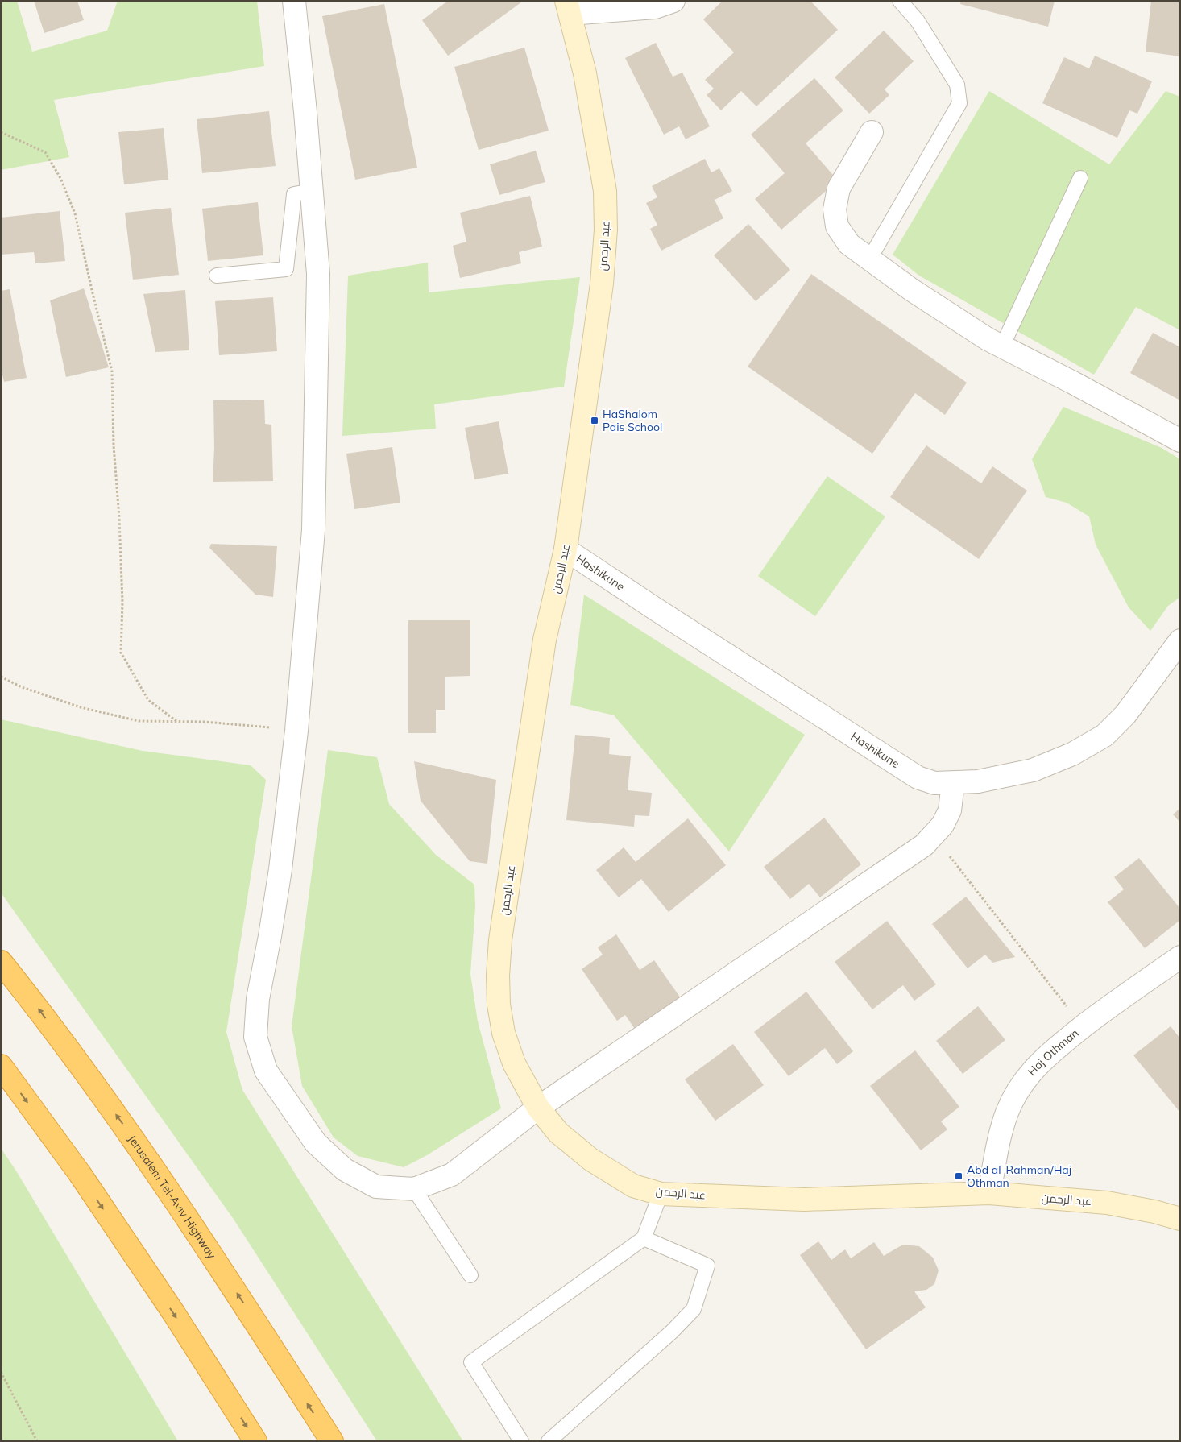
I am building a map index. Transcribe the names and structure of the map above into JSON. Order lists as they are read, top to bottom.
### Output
{
  "streets": {
    "highway": ["Jerusalem Tel-Aviv Highway"],
    "street": ["عبد الرحمن", "Hashikune", "Haj Othman"]
  },
  "crossings": [
    ["عبد الرحمن", "Hashikune"],
    ["عبد الرحمن", "Haj Othman"]
  ],
  "places": {
    "transit": ["HaShalom Pais School", "Abd al-Rahman/Haj Othman"]
  }
}
